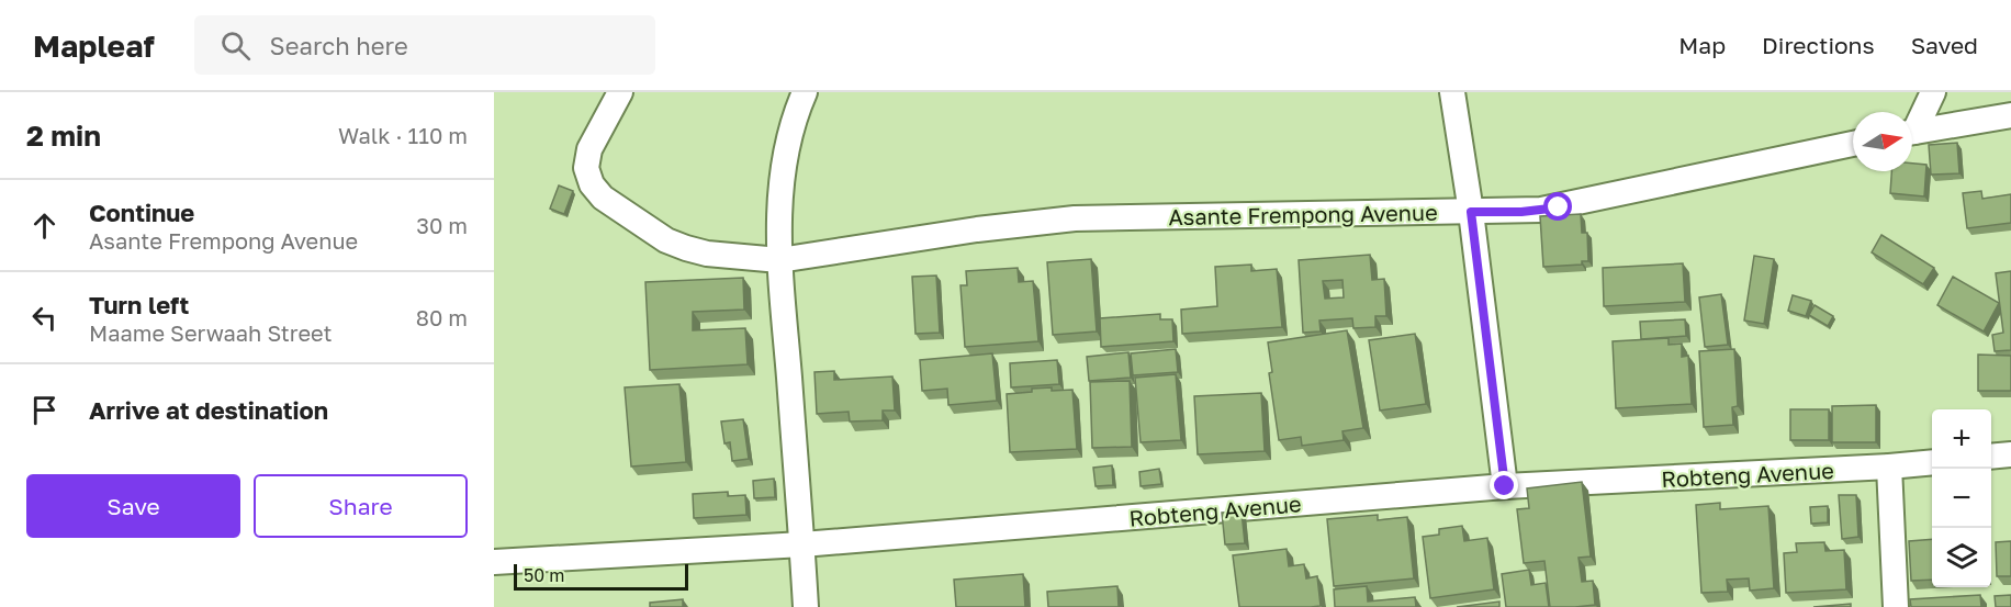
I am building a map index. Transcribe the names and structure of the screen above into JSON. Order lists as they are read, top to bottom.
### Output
{
  "streets": {
    "street": ["Asante Frempong Avenue", "Robteng Avenue"]
  },
  "scale_bar": "50 m",
  "north": "right",
  "page": {
    "header": "Mapleaf",
    "search": "Search here",
    "nav": ["Map", "Directions", "Saved"],
    "heading": ["2 min", "Walk · 110 m"],
    "list": [
      ["Continue", "Asante Frempong Avenue", "30 m"],
      ["Turn left", "Maame Serwaah Street", "80 m"],
      "Arrive at destination"
    ],
    "map_buttons": ["+", "−"],
    "buttons": ["Save", "Share"],
    "scale": "50 m"
  }
}
